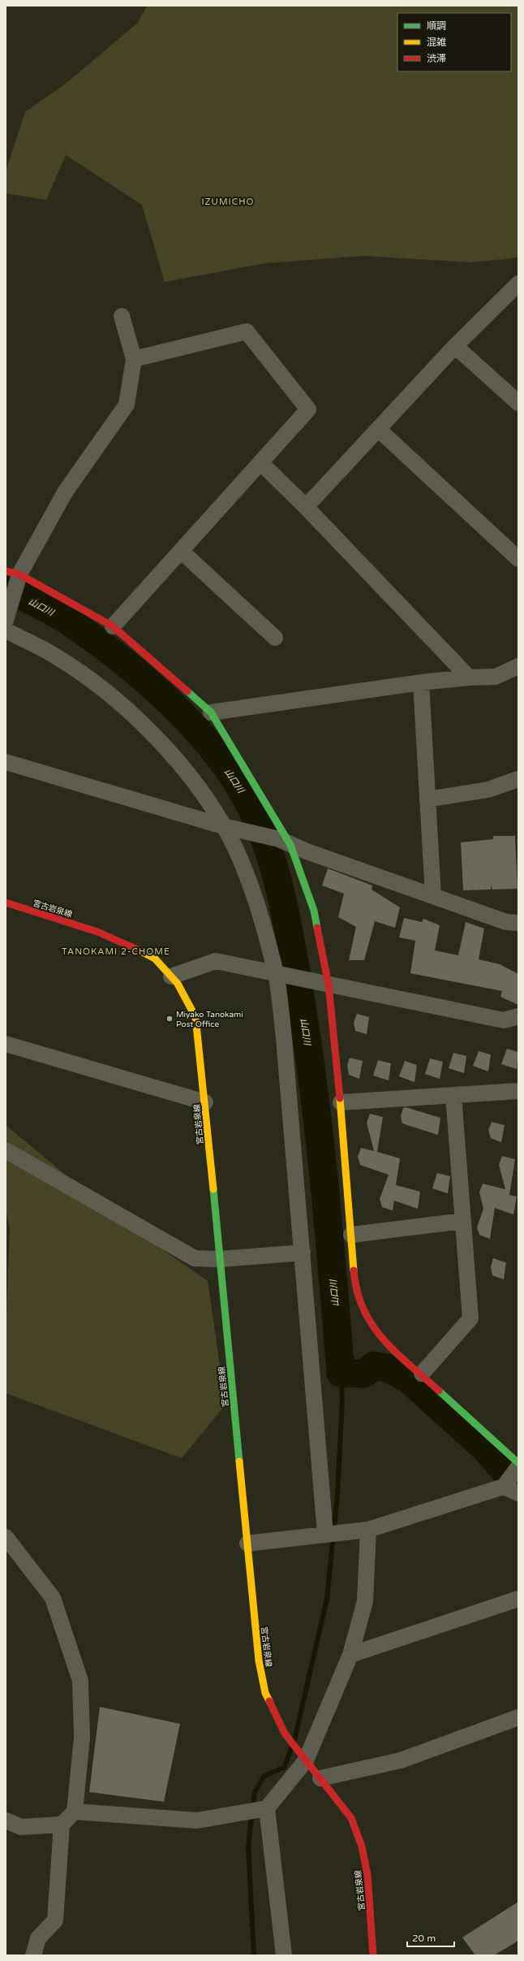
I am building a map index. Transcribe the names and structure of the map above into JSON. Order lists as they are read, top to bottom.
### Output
{
  "streets": {
    "main road": ["宮古岩泉線"]
  },
  "districts": ["IZUMICHO", "TANOKAMI 2-CHOME"],
  "water": ["山口川"],
  "places": ["Miyako Tanokami Post Office"],
  "legend": ["順調", "混雑", "渋滞"],
  "scale_bar": "20 m"
}
